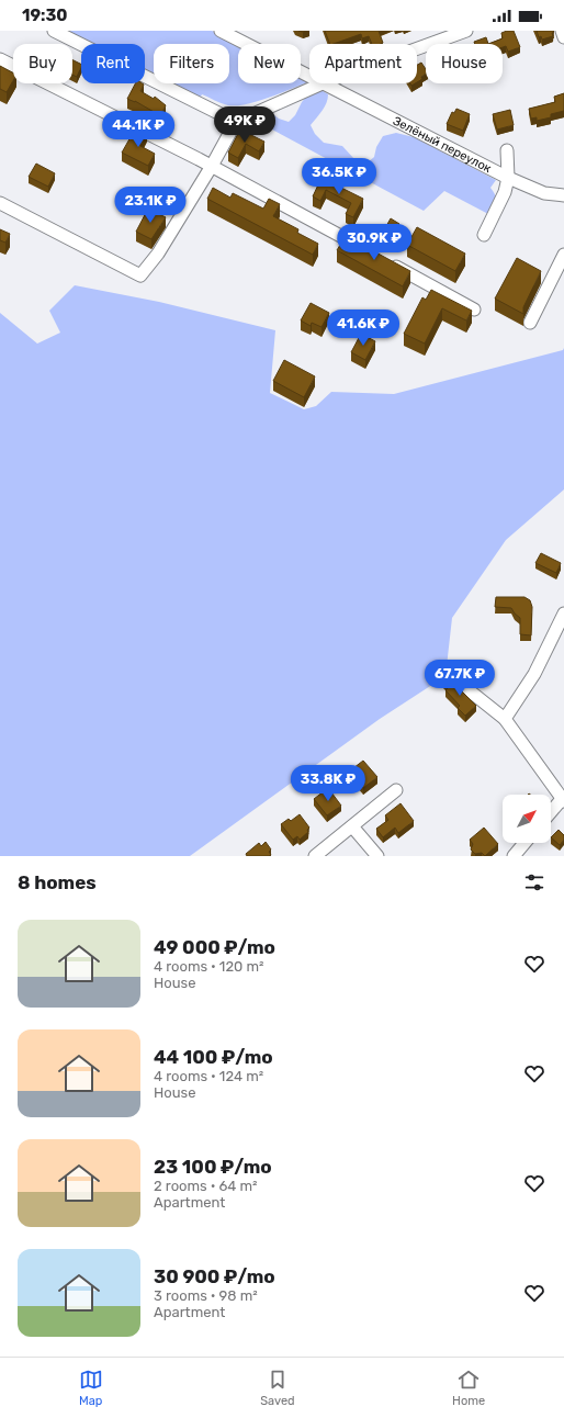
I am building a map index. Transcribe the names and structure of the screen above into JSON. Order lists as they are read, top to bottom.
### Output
{
  "streets": {
    "street": ["Зелёный переулок"]
  },
  "north": "top right",
  "page": {
    "status": "19:30",
    "chip": [
      "Buy",
      "Rent",
      "Filters",
      "New",
      "Apartment",
      "House"
    ],
    "price": [
      "49K ₽",
      "44.1K ₽",
      "36.5K ₽",
      "23.1K ₽",
      "30.9K ₽",
      "41.6K ₽",
      "67.7K ₽",
      "33.8K ₽"
    ],
    "heading": "8 homes",
    "list": [
      {
        "name": "49 000 ₽/mo",
        "note": "4 rooms · 120 m² · House"
      },
      {
        "name": "44 100 ₽/mo",
        "note": "4 rooms · 124 m² · House"
      },
      {
        "name": "23 100 ₽/mo",
        "note": "2 rooms · 64 m² · Apartment"
      },
      {
        "name": "30 900 ₽/mo",
        "note": "3 rooms · 98 m² · Apartment"
      }
    ],
    "tabs": ["Map", "Saved", "Home"]
  }
}
